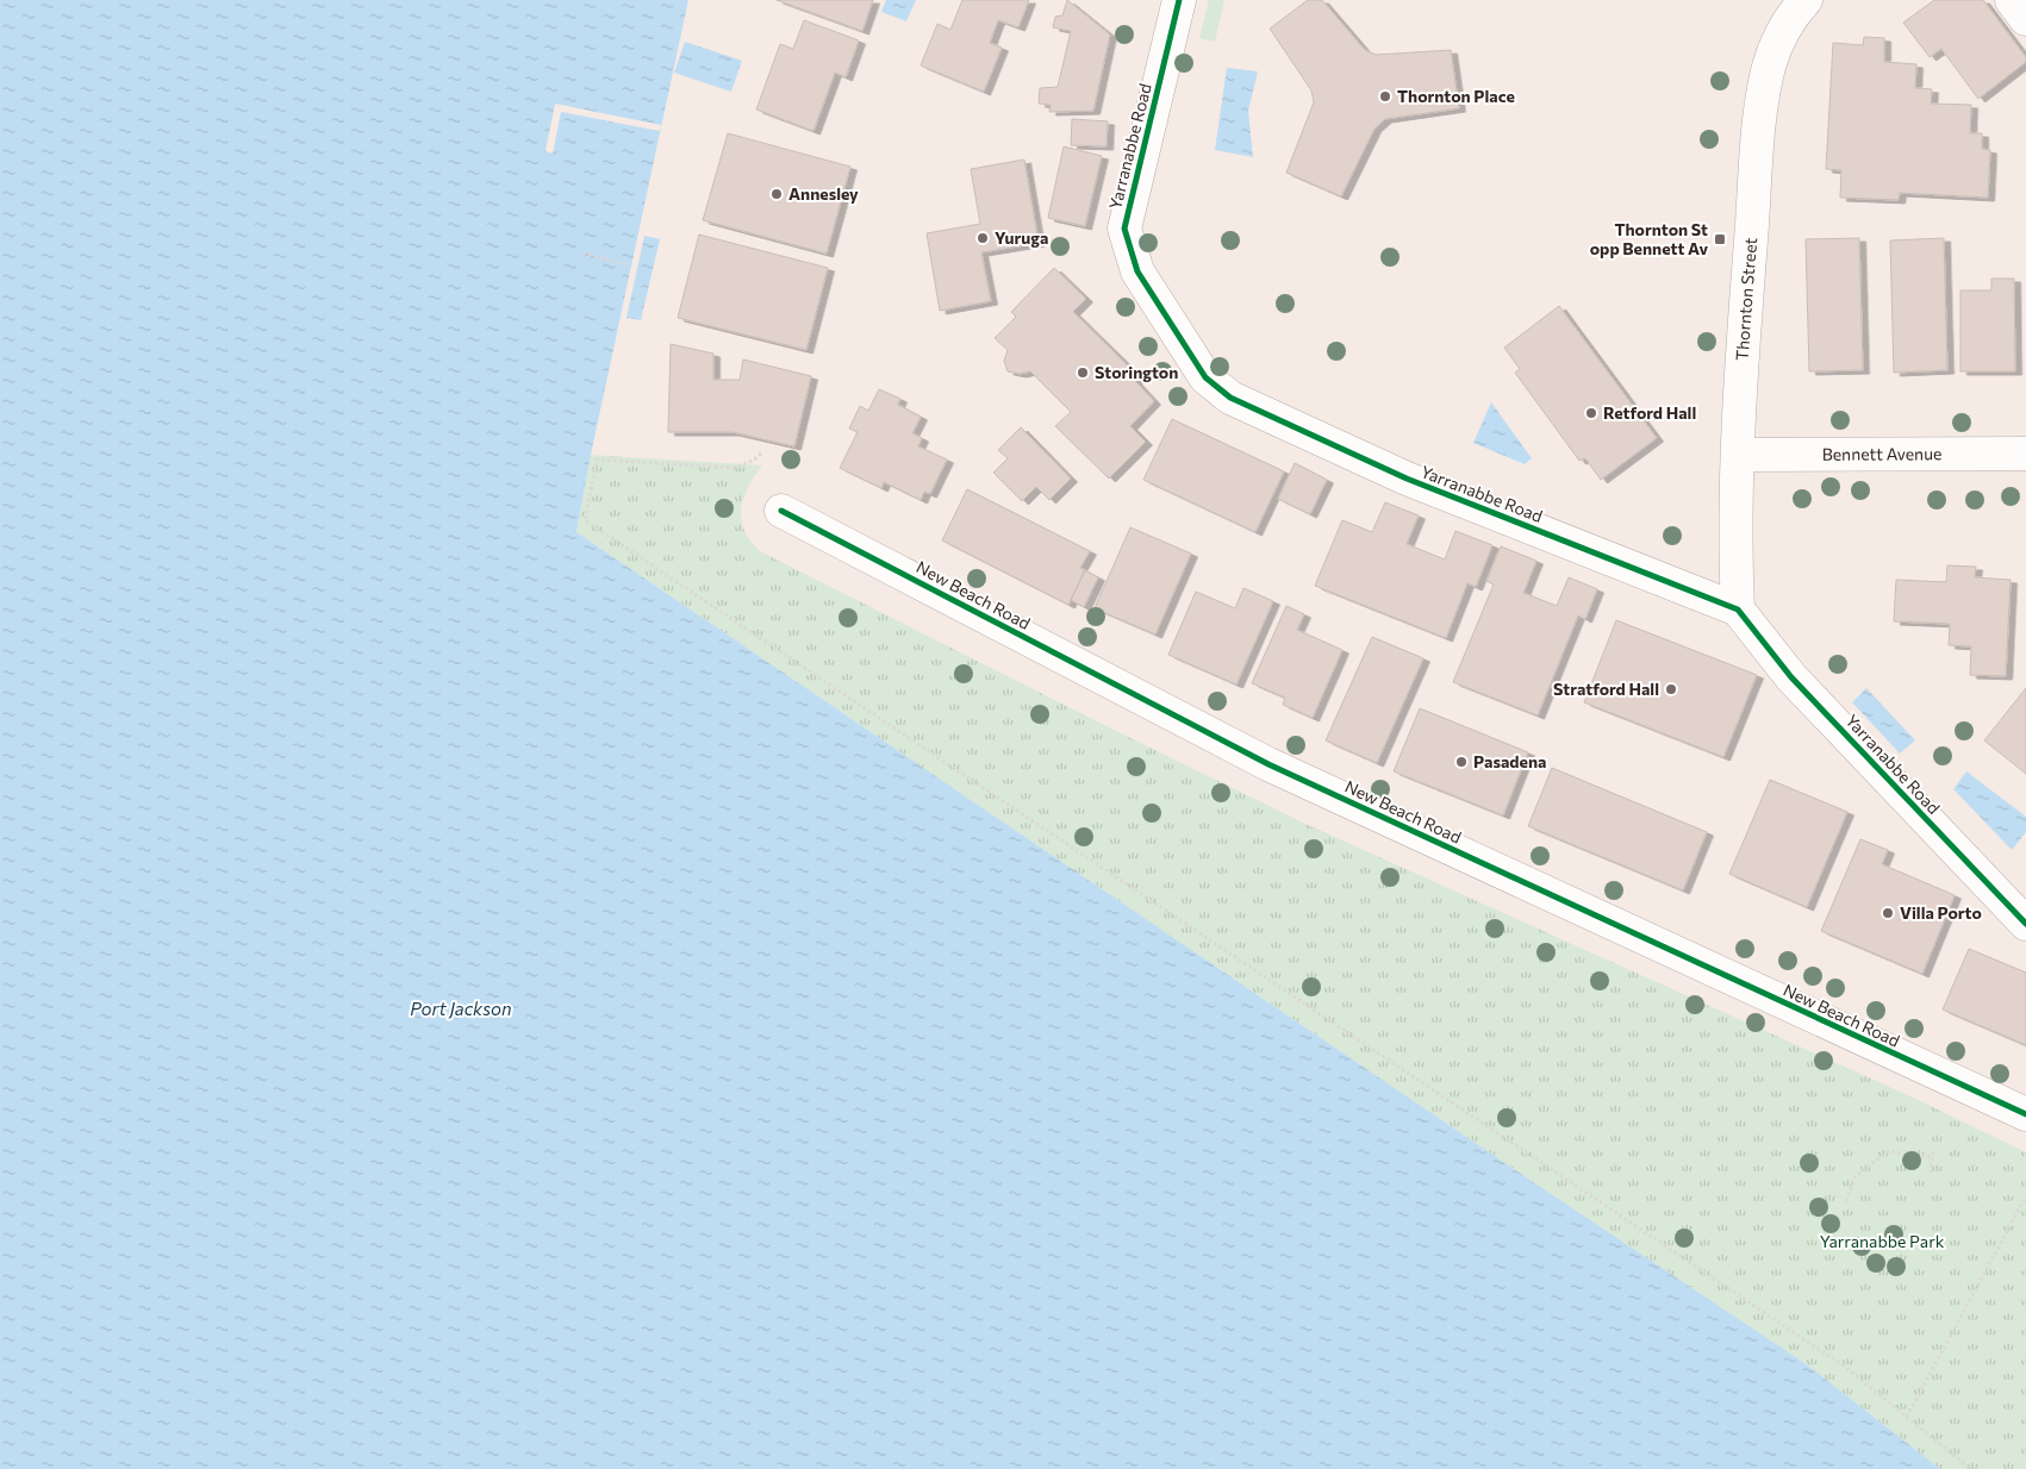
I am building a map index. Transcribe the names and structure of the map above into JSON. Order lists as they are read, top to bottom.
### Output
{
  "streets": {
    "street": [
      "Yarranabbe Road",
      "Thornton Street",
      "Bennett Avenue",
      "New Beach Road"
    ]
  },
  "crossings": [
    ["Yarranabbe Road", "Thornton Street"],
    ["Thornton Street", "Bennett Avenue"]
  ],
  "water": ["Port Jackson"],
  "parks": ["Yarranabbe Park"],
  "places": {
    "other": [
      "Thornton Place",
      "Annesley",
      "Yuruga",
      "Storington",
      "Retford Hall",
      "Stratford Hall",
      "Pasadena",
      "Villa Porto"
    ],
    "transit": ["Thornton St opp Bennett Av"]
  }
}
